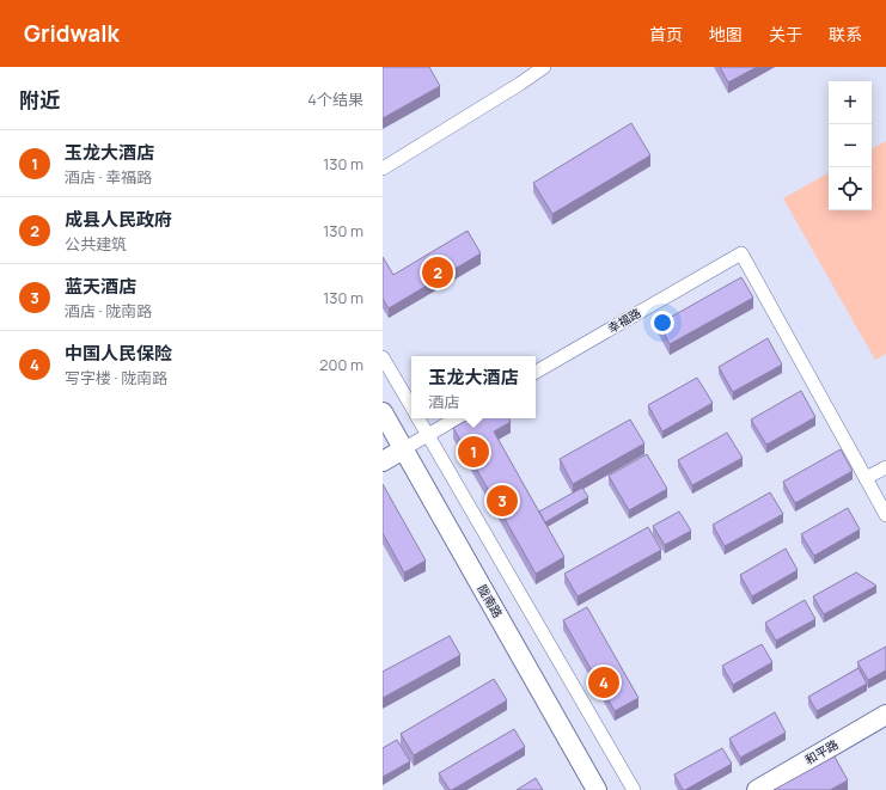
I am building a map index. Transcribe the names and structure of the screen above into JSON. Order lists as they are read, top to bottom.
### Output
{
  "streets": {
    "main road": ["陇南路", "和平路"],
    "street": ["幸福路"]
  },
  "page": {
    "header": "Gridwalk",
    "nav": [
      "首页",
      "地图",
      "关于",
      "联系"
    ],
    "heading": ["附近", "4个结果"],
    "map_buttons": ["+", "−"],
    "list": [
      {
        "mark": "1",
        "name": "玉龙大酒店",
        "note": "酒店 · 幸福路",
        "value": "130 m"
      },
      {
        "mark": "2",
        "name": "成县人民政府",
        "note": "公共建筑",
        "value": "130 m"
      },
      {
        "mark": "3",
        "name": "蓝天酒店",
        "note": "酒店 · 陇南路",
        "value": "130 m"
      },
      {
        "mark": "4",
        "name": "中国人民保险",
        "note": "写字楼 · 陇南路",
        "value": "200 m"
      }
    ],
    "pins": [
      "2",
      "1",
      "3",
      "4"
    ],
    "popup": ["玉龙大酒店", "酒店"]
  }
}
